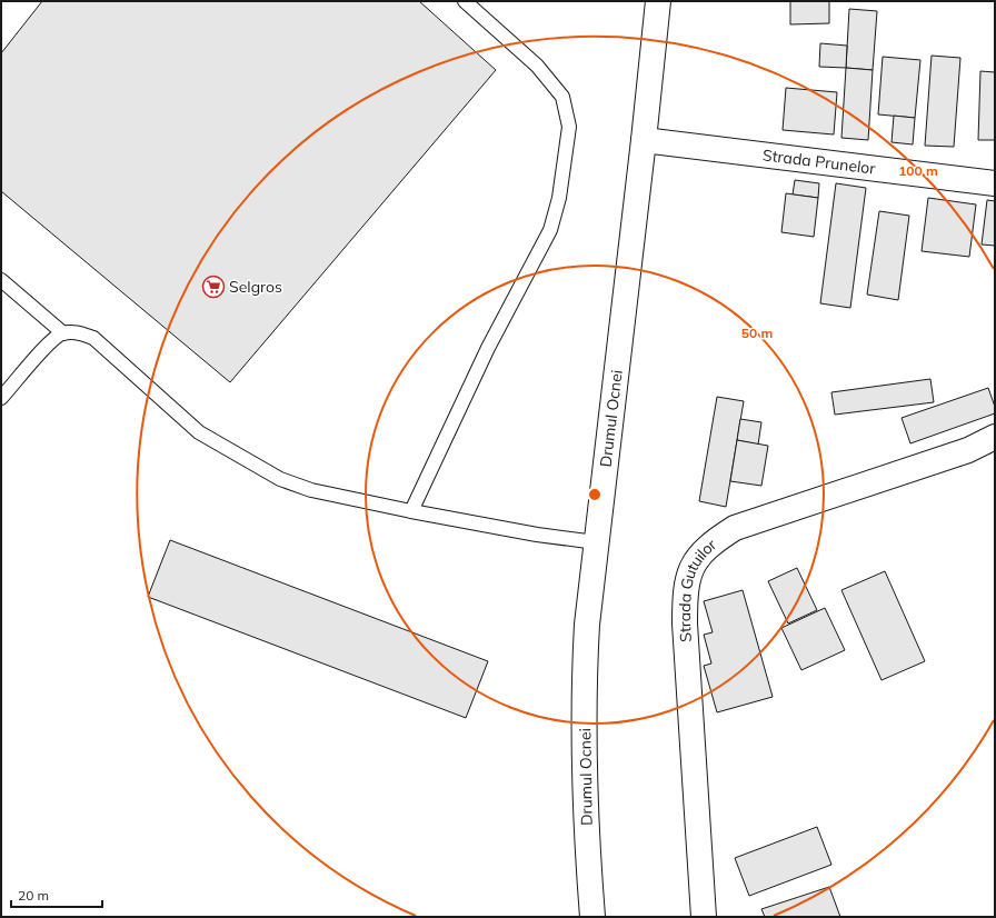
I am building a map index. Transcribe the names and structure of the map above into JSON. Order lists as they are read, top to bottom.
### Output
{
  "streets": {
    "street": ["Strada Prunelor", "Drumul Ocnei", "Strada Gutuilor"]
  },
  "crossings": [
    ["Strada Prunelor", "Drumul Ocnei"]
  ],
  "places": {
    "supermarket": ["Selgros"]
  },
  "scale_bar": "20 m",
  "rings": ["100 m", "50 m"]
}
